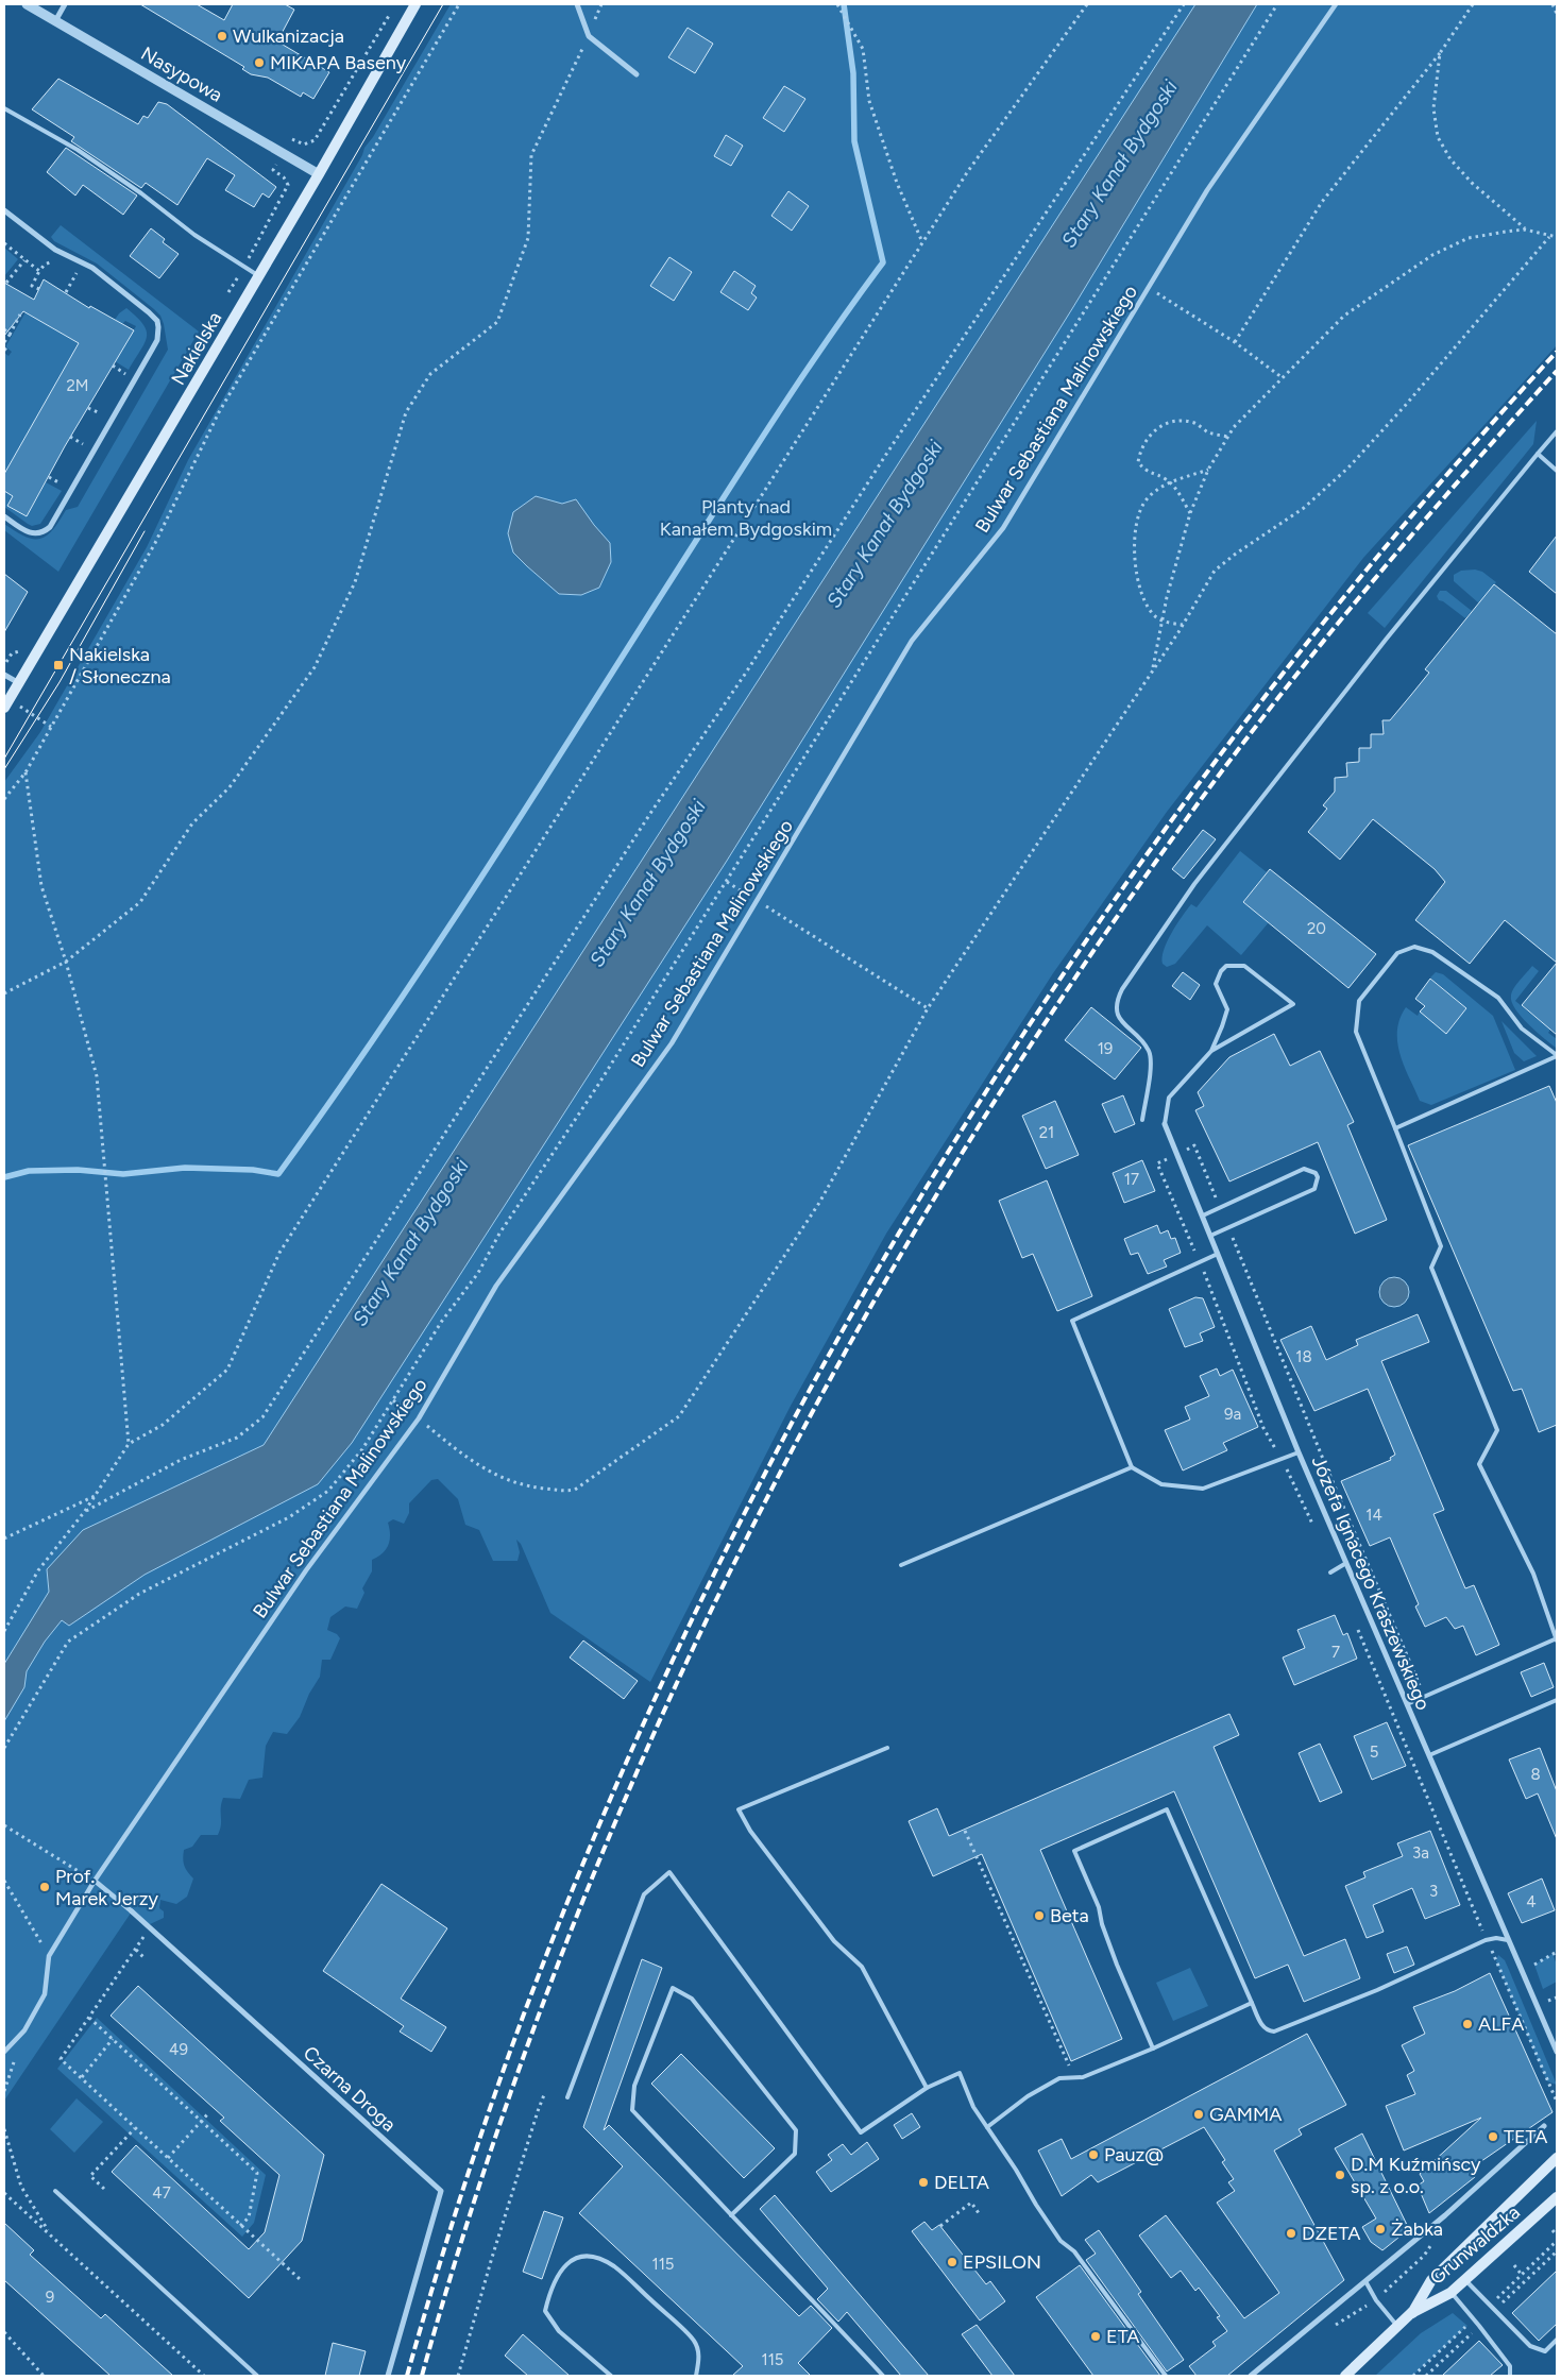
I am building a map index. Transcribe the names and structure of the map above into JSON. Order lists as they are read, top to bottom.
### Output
{
  "streets": {
    "main road": ["Nakielska", "Grunwaldzka"],
    "street": [
      "Nasypowa",
      "Bulwar Sebastiana Malinowskiego",
      "Józefa Ignacego Kraszewskiego",
      "Czarna Droga"
    ]
  },
  "crossings": [
    ["Nasypowa", "Nakielska"],
    ["Bulwar Sebastiana Malinowskiego", "Czarna Droga"]
  ],
  "water": ["Stary Kanał Bydgoski"],
  "parks": ["Planty nad Kanałem Bydgoskim"],
  "places": {
    "other": [
      "Wulkanizacja",
      "MIKAPA Baseny",
      "Prof. Marek Jerzy",
      "Beta",
      "ALFA",
      "GAMMA",
      "TETA",
      "Pauz@",
      "D.M Kuźmińscy sp. z o.o.",
      "DELTA",
      "Żabka",
      "DZETA",
      "EPSILON",
      "ETA"
    ],
    "transit": ["Nakielska / Słoneczna"]
  },
  "house_numbers": [
    "2M",
    "20",
    "19",
    "21",
    "17",
    "18",
    "9a",
    "14",
    "7",
    "5",
    "8",
    "3a",
    "3",
    "4",
    "49",
    "47",
    "115",
    "9",
    "115"
  ]
}
